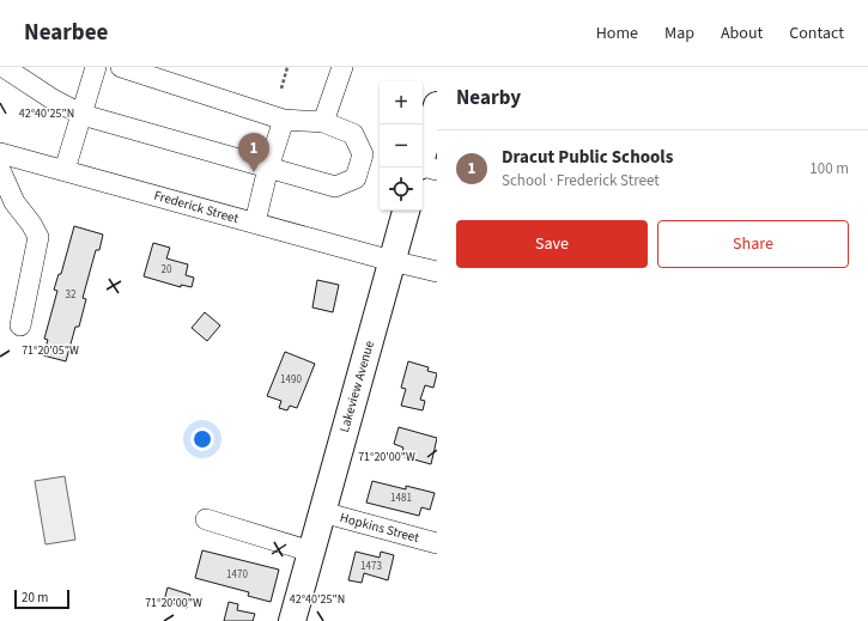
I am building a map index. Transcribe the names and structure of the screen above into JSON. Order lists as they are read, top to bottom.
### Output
{
  "streets": {
    "main road": ["Lakeview Avenue"],
    "street": ["Frederick Street", "Hopkins Street"]
  },
  "crossings": [
    ["Frederick Street", "Lakeview Avenue"],
    ["Lakeview Avenue", "Hopkins Street"]
  ],
  "house_numbers": [
    "20",
    "32",
    "1490",
    "1481",
    "1473",
    "1470"
  ],
  "scale_bar": "20 m",
  "page": {
    "header": "Nearbee",
    "nav": [
      "Home",
      "Map",
      "About",
      "Contact"
    ],
    "heading": "Nearby",
    "map_buttons": ["+", "−"],
    "list": [
      {
        "mark": "1",
        "name": "Dracut Public Schools",
        "note": "School · Frederick Street",
        "value": "100 m"
      }
    ],
    "pins": "1",
    "buttons": ["Save", "Share"],
    "scale": "20 m"
  },
  "coordinates": ["42°40'25\"N", "71°20'05\"W", "71°20'00\"W"]
}
